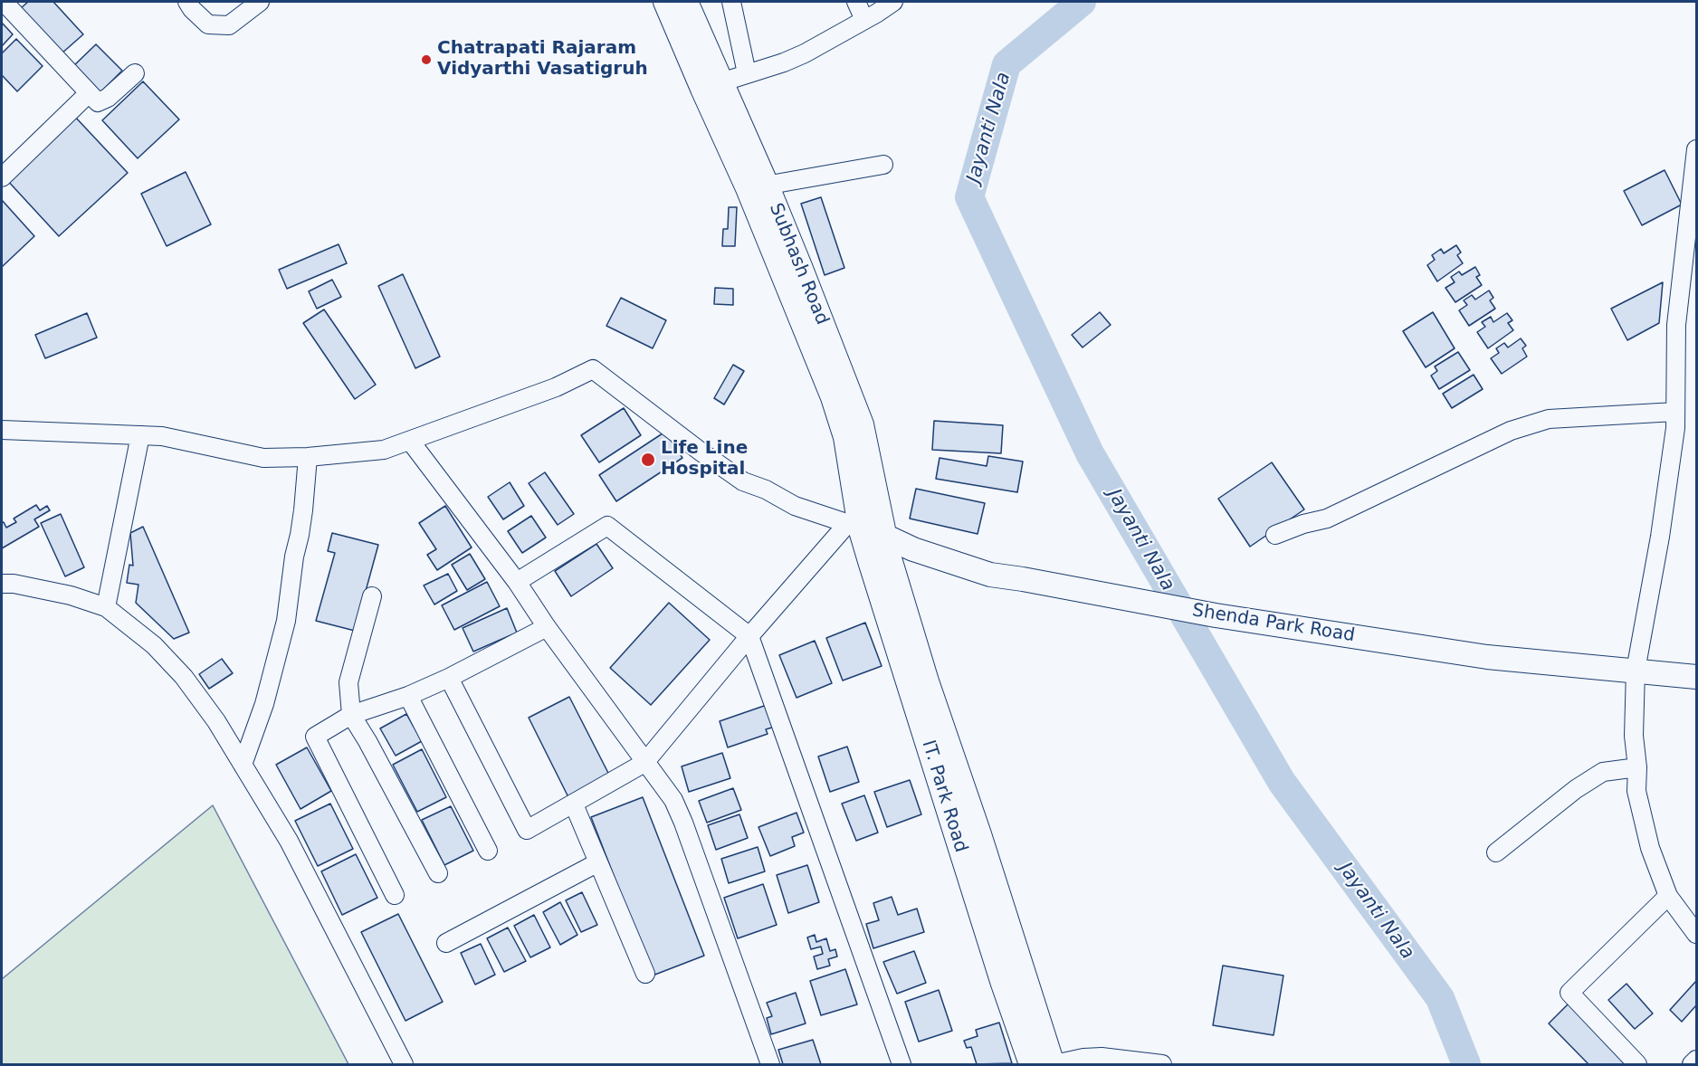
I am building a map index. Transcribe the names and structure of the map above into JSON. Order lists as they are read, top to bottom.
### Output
{
  "streets": {
    "main road": ["Subhash Road", "Shenda Park Road", "IT. Park Road"]
  },
  "crossings": [
    ["Subhash Road", "Shenda Park Road"],
    ["Subhash Road", "IT. Park Road"],
    ["Shenda Park Road", "IT. Park Road"]
  ],
  "water": ["Jayanti Nala"],
  "places": ["Chatrapati Rajaram Vidyarthi Vasatigruh", "Life Line Hospital"]
}
